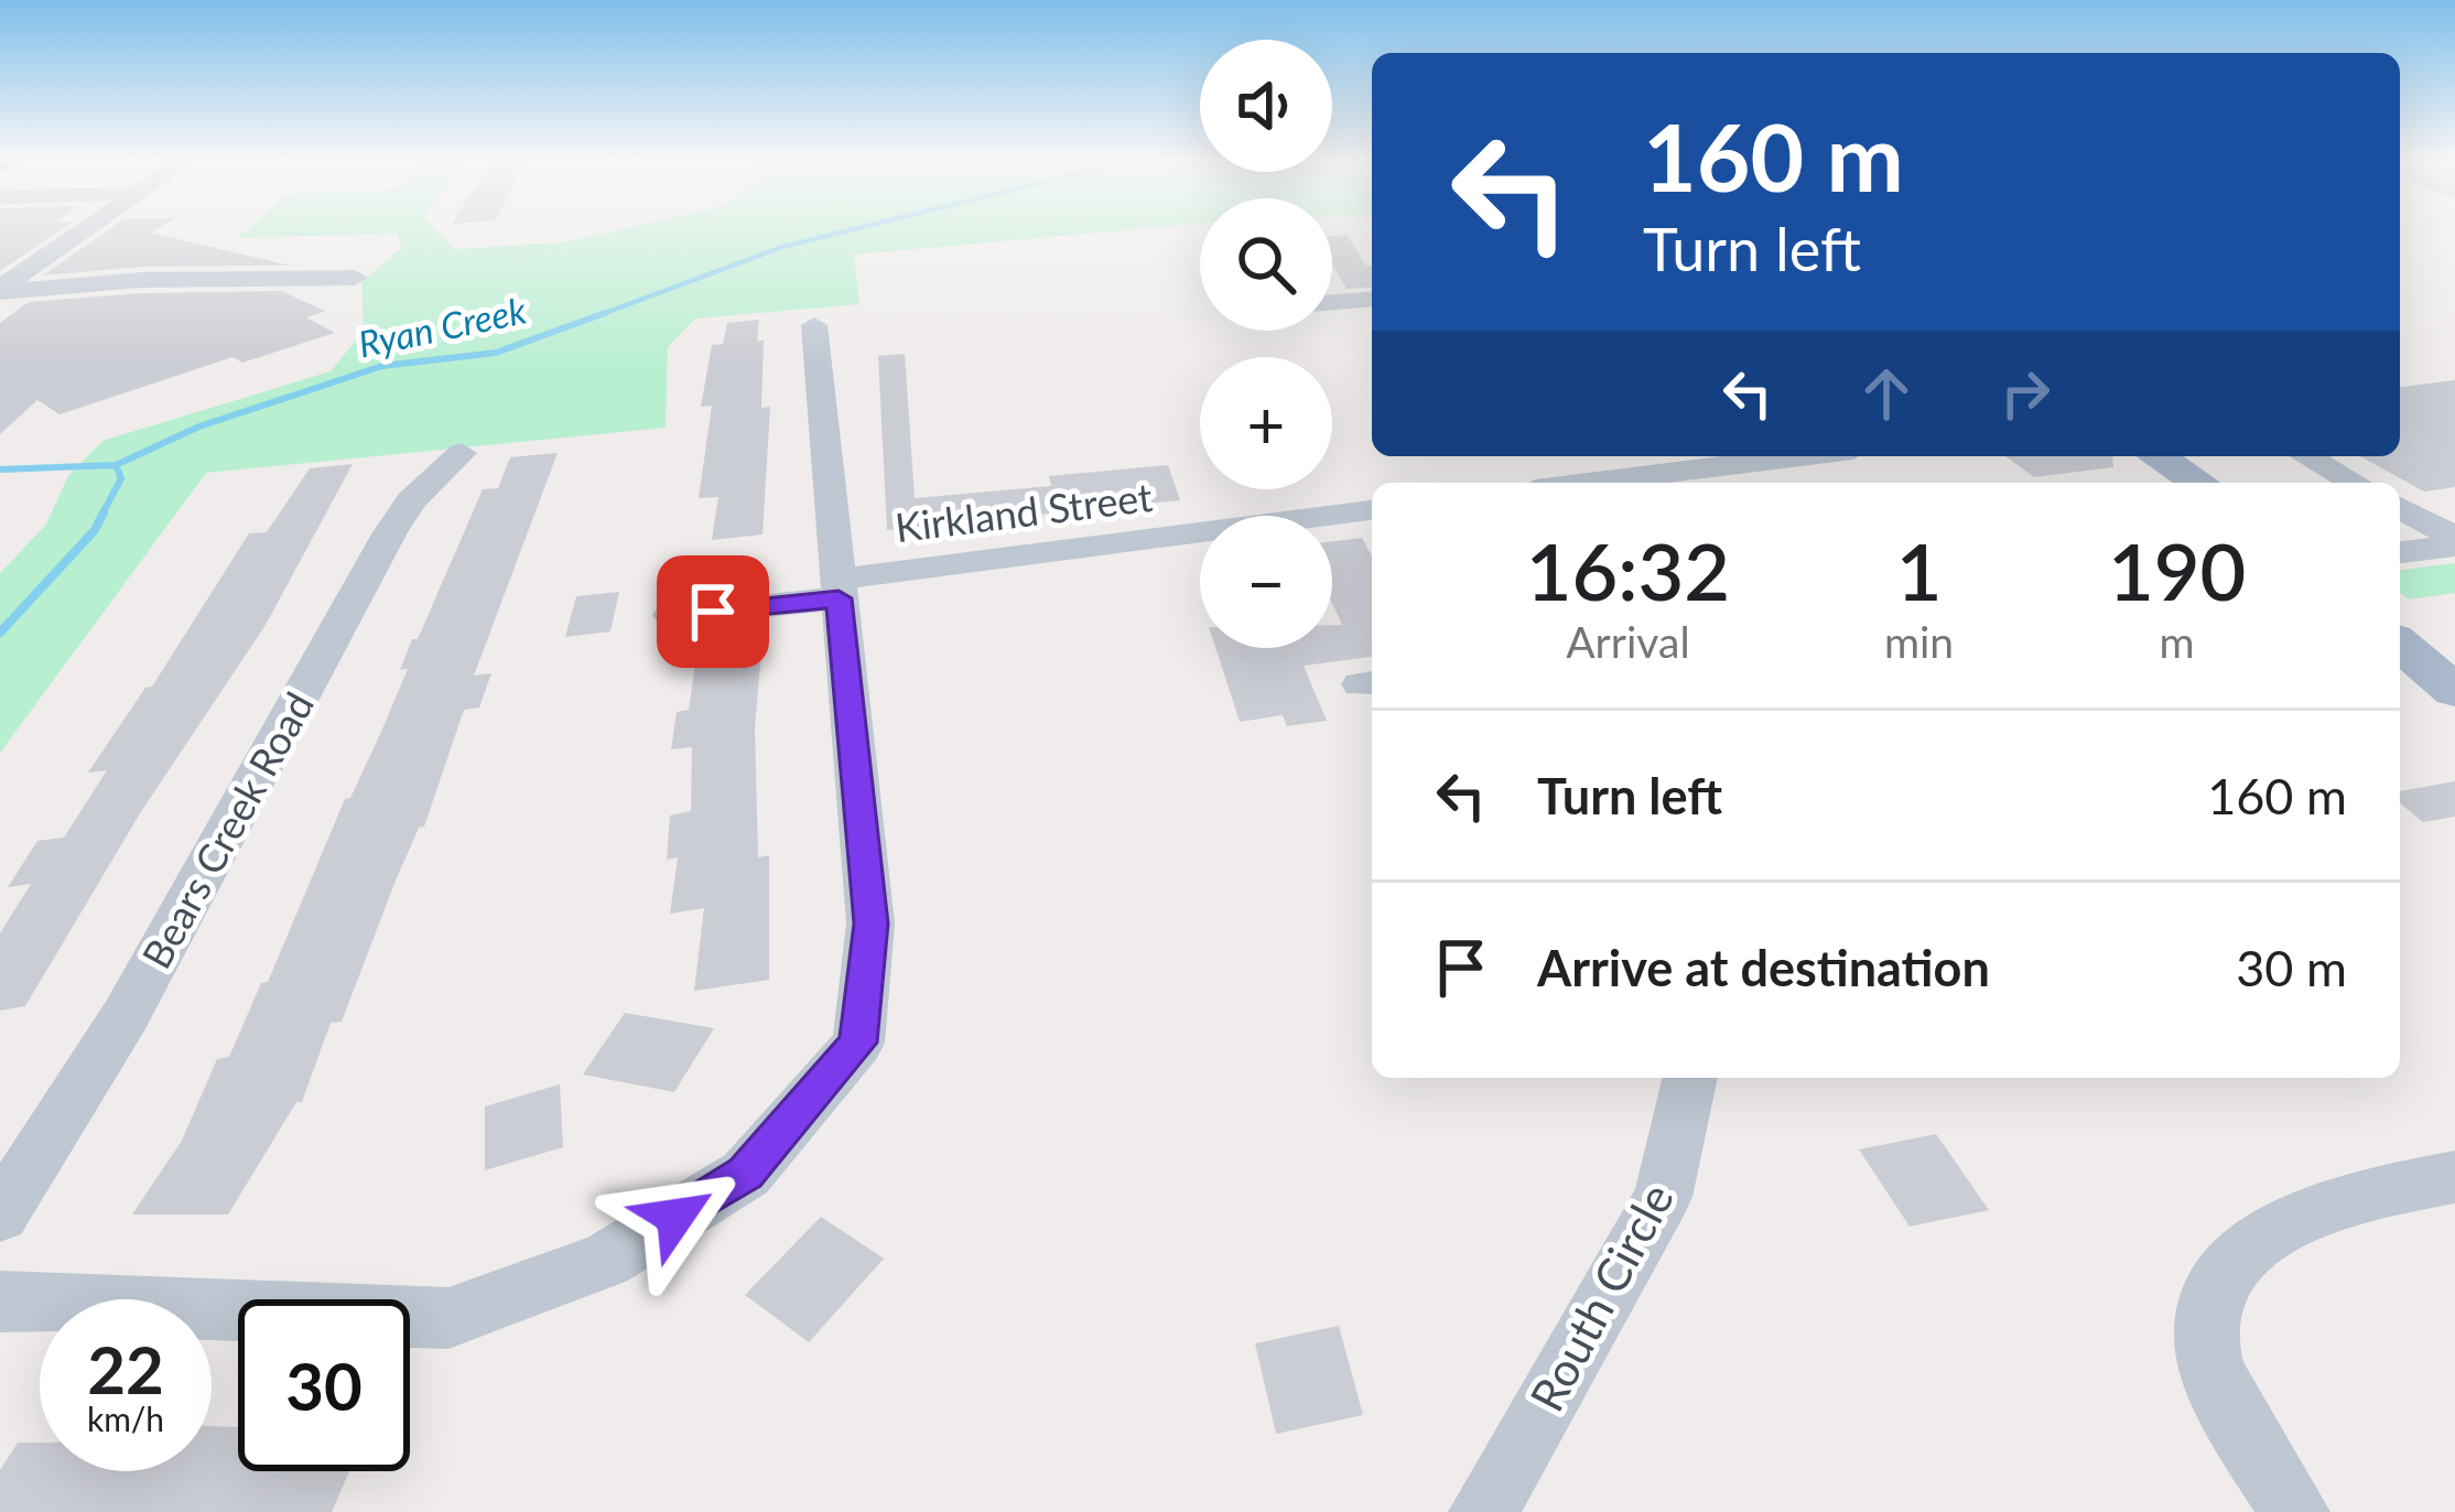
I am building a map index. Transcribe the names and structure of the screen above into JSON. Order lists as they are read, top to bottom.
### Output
{
  "streets": {
    "street": ["Kirkland Street", "Bears Creek Road", "Routh Circle"]
  },
  "water": ["Ryan Creek"],
  "page": {
    "map_buttons": ["+", "−"],
    "turn": ["160 m", "Turn left"],
    "eta": [
      "16:32",
      "Arrival",
      "1",
      "min",
      "190",
      "m"
    ],
    "list": [
      {
        "name": "Turn left",
        "value": "160 m"
      },
      {
        "name": "Arrive at destination",
        "value": "30 m"
      }
    ],
    "speed": "22 km/h",
    "limit": "30"
  }
}
